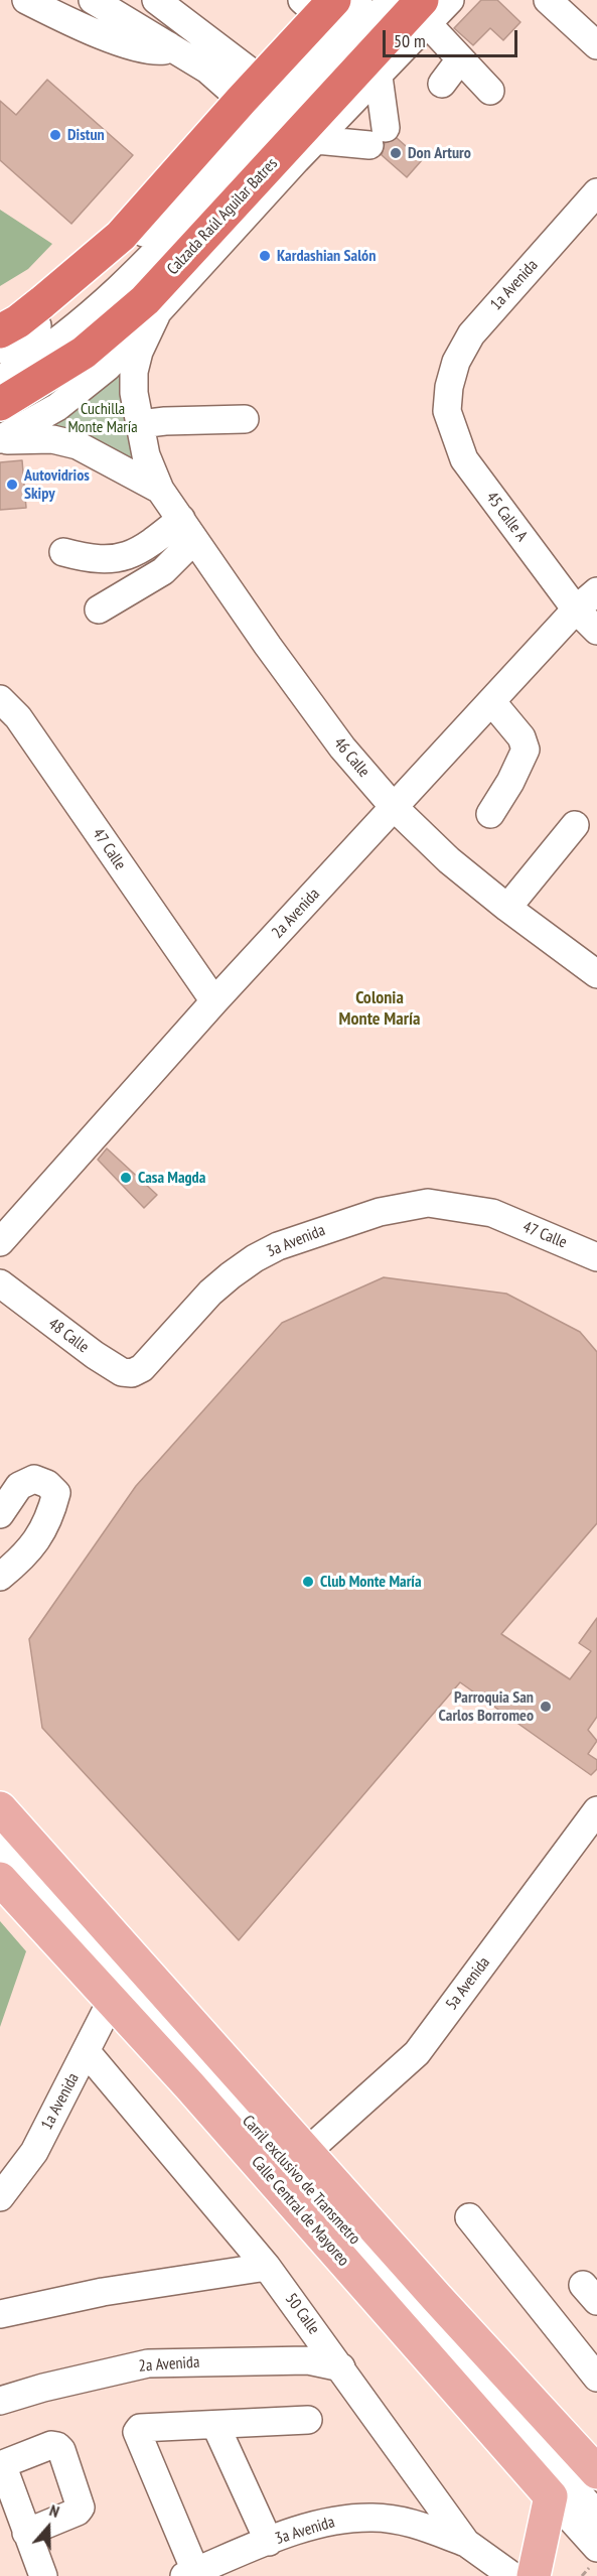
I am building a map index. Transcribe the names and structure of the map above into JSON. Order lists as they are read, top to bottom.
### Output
{
  "streets": {
    "highway": ["Calzada Raúl Aguilar Batres"],
    "main road": ["Calle Central de Mayoreo"],
    "street": [
      "1a Avenida",
      "45 Calle A",
      "46 Calle",
      "47 Calle",
      "2a Avenida",
      "3a Avenida",
      "48 Calle",
      "5a Avenida",
      "Carril exclusivo de Transmetro",
      "50 Calle"
    ]
  },
  "crossings": [
    ["1a Avenida", "45 Calle A"],
    ["1a Avenida", "Calle Central de Mayoreo"],
    ["1a Avenida", "50 Calle"],
    ["45 Calle A", "2a Avenida"],
    ["46 Calle", "2a Avenida"],
    ["47 Calle", "2a Avenida"],
    ["47 Calle", "3a Avenida"],
    ["2a Avenida", "50 Calle"],
    ["3a Avenida", "48 Calle"],
    ["3a Avenida", "50 Calle"]
  ],
  "districts": ["Colonia Monte María"],
  "parks": ["Cuchilla Monte María"],
  "places": [
    "Distun",
    "Don Arturo",
    "Kardashian Salón",
    "Autovidrios Skipy",
    "Casa Magda",
    "Club Monte María",
    "Parroquia San Carlos Borromeo"
  ],
  "scale_bar": "50 m",
  "north": "top"
}
